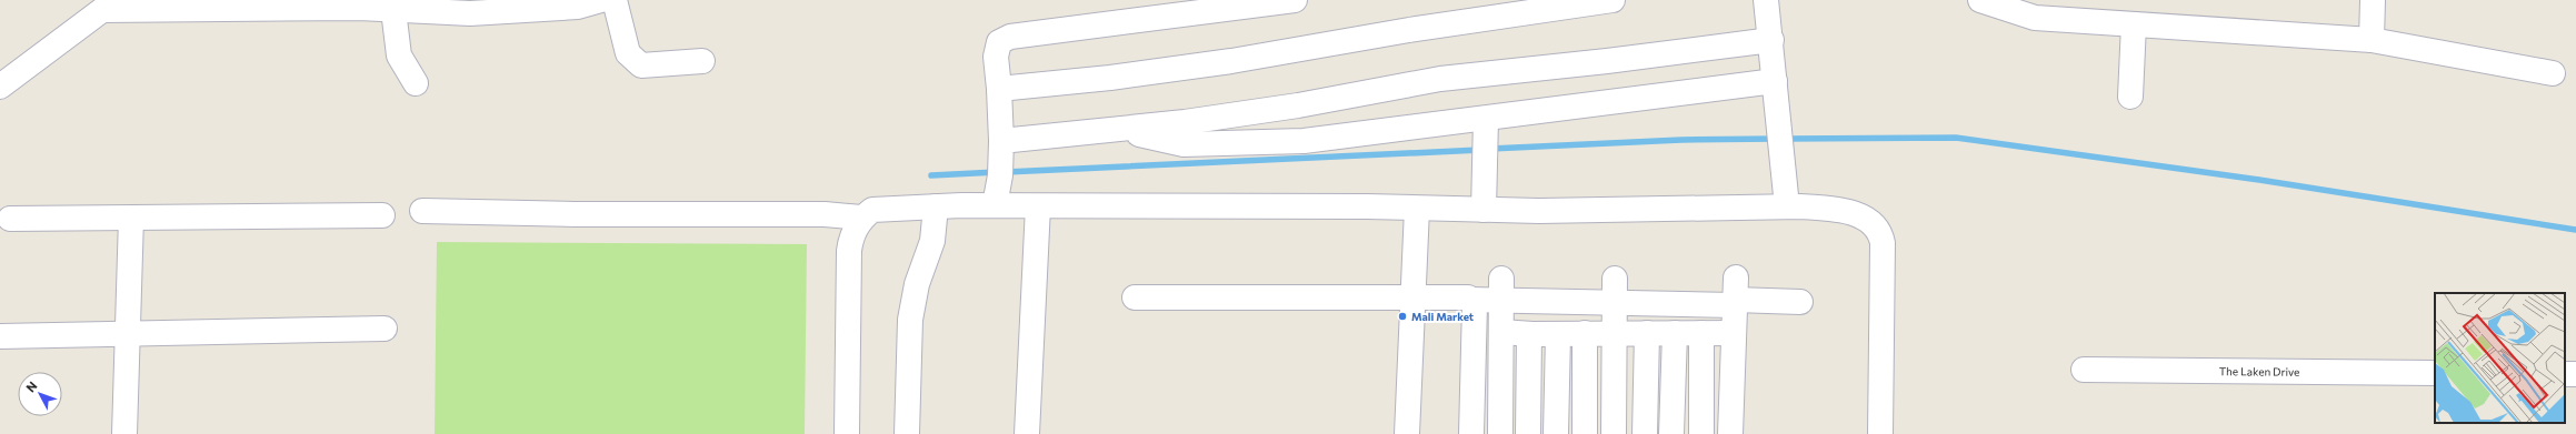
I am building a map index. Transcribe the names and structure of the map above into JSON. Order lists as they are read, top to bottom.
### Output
{
  "streets": {
    "street": ["The Laken Drive"]
  },
  "places": ["Mali Market"],
  "north": "top left"
}
